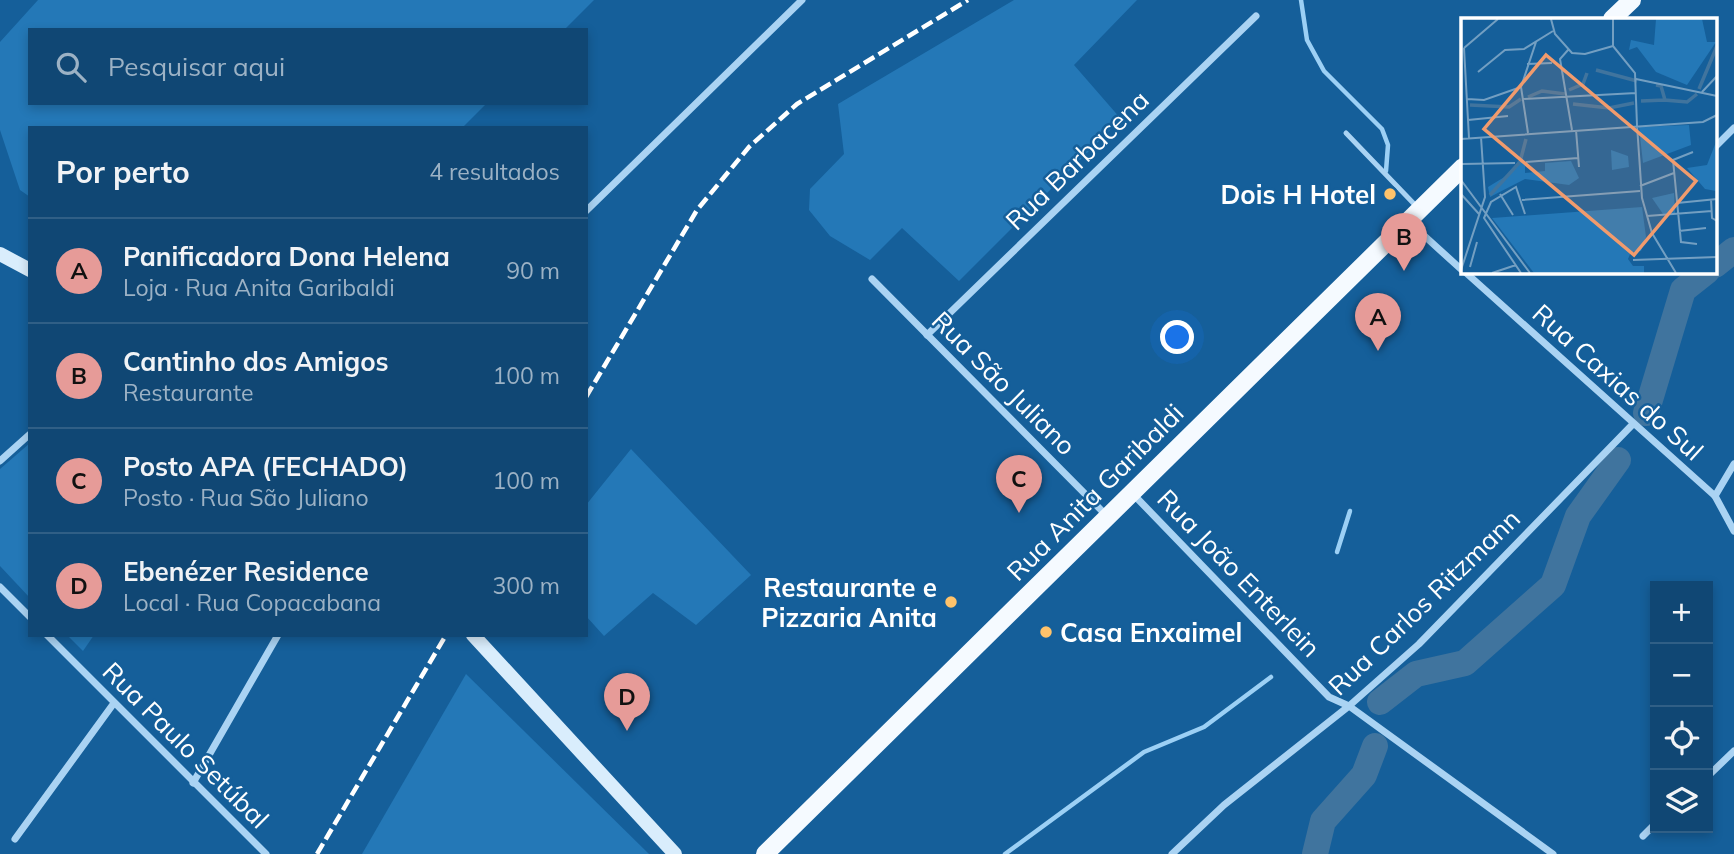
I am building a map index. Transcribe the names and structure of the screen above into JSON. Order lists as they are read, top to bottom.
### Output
{
  "streets": {
    "main road": ["Rua Anita Garibaldi"],
    "street": [
      "Rua Barbacena",
      "Rua Caxias do Sul",
      "Rua São Juliano",
      "Rua João Enterlein",
      "Rua Carlos Ritzmann",
      "Rua Paulo Setúbal"
    ]
  },
  "crossings": [
    ["Rua Barbacena", "Rua São Juliano"],
    ["Rua Caxias do Sul", "Rua Anita Garibaldi"],
    ["Rua Caxias do Sul", "Rua Carlos Ritzmann"],
    ["Rua São Juliano", "Rua Anita Garibaldi"],
    ["Rua Anita Garibaldi", "Rua João Enterlein"],
    ["Rua João Enterlein", "Rua Carlos Ritzmann"]
  ],
  "places": ["Dois H Hotel", "Restaurante e Pizzaria Anita", "Casa Enxaimel"],
  "page": {
    "search": "Pesquisar aqui",
    "heading": ["Por perto", "4 resultados"],
    "pins": [
      "B",
      "A",
      "C",
      "D"
    ],
    "list": [
      {
        "mark": "A",
        "name": "Panificadora Dona Helena",
        "note": "Loja · Rua Anita Garibaldi",
        "value": "90 m"
      },
      {
        "mark": "B",
        "name": "Cantinho dos Amigos",
        "note": "Restaurante",
        "value": "100 m"
      },
      {
        "mark": "C",
        "name": "Posto APA (FECHADO)",
        "note": "Posto · Rua São Juliano",
        "value": "100 m"
      },
      {
        "mark": "D",
        "name": "Ebenézer Residence",
        "note": "Local · Rua Copacabana",
        "value": "300 m"
      }
    ],
    "map_buttons": ["+", "−"]
  }
}
